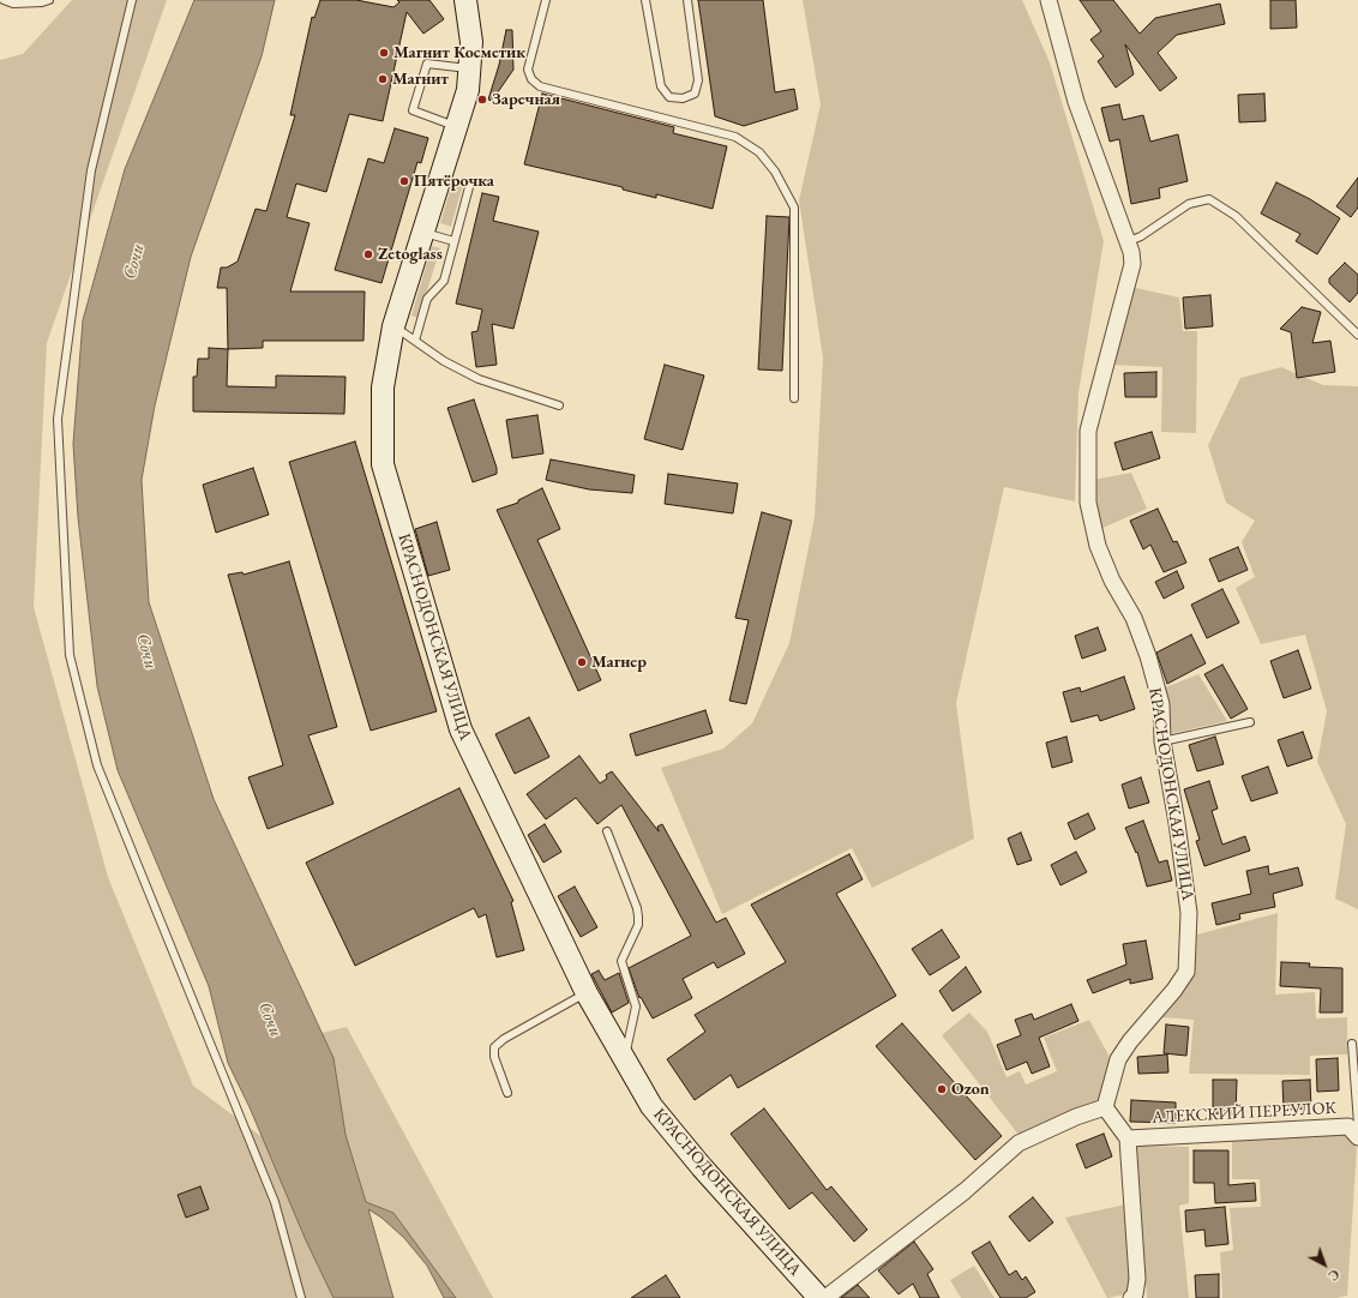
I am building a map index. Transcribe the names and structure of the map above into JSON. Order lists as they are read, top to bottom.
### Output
{
  "streets": {
    "street": ["КРАСНОДОНСКАЯ УЛИЦА", "АЛЕКСКИЙ ПЕРЕУЛОК"]
  },
  "water": ["Сочи"],
  "places": [
    "Магнит Косметик",
    "Магнит",
    "Заречная",
    "Пятёрочка",
    "Zetoglass",
    "Магнер",
    "Ozon"
  ],
  "north": "bottom right"
}
